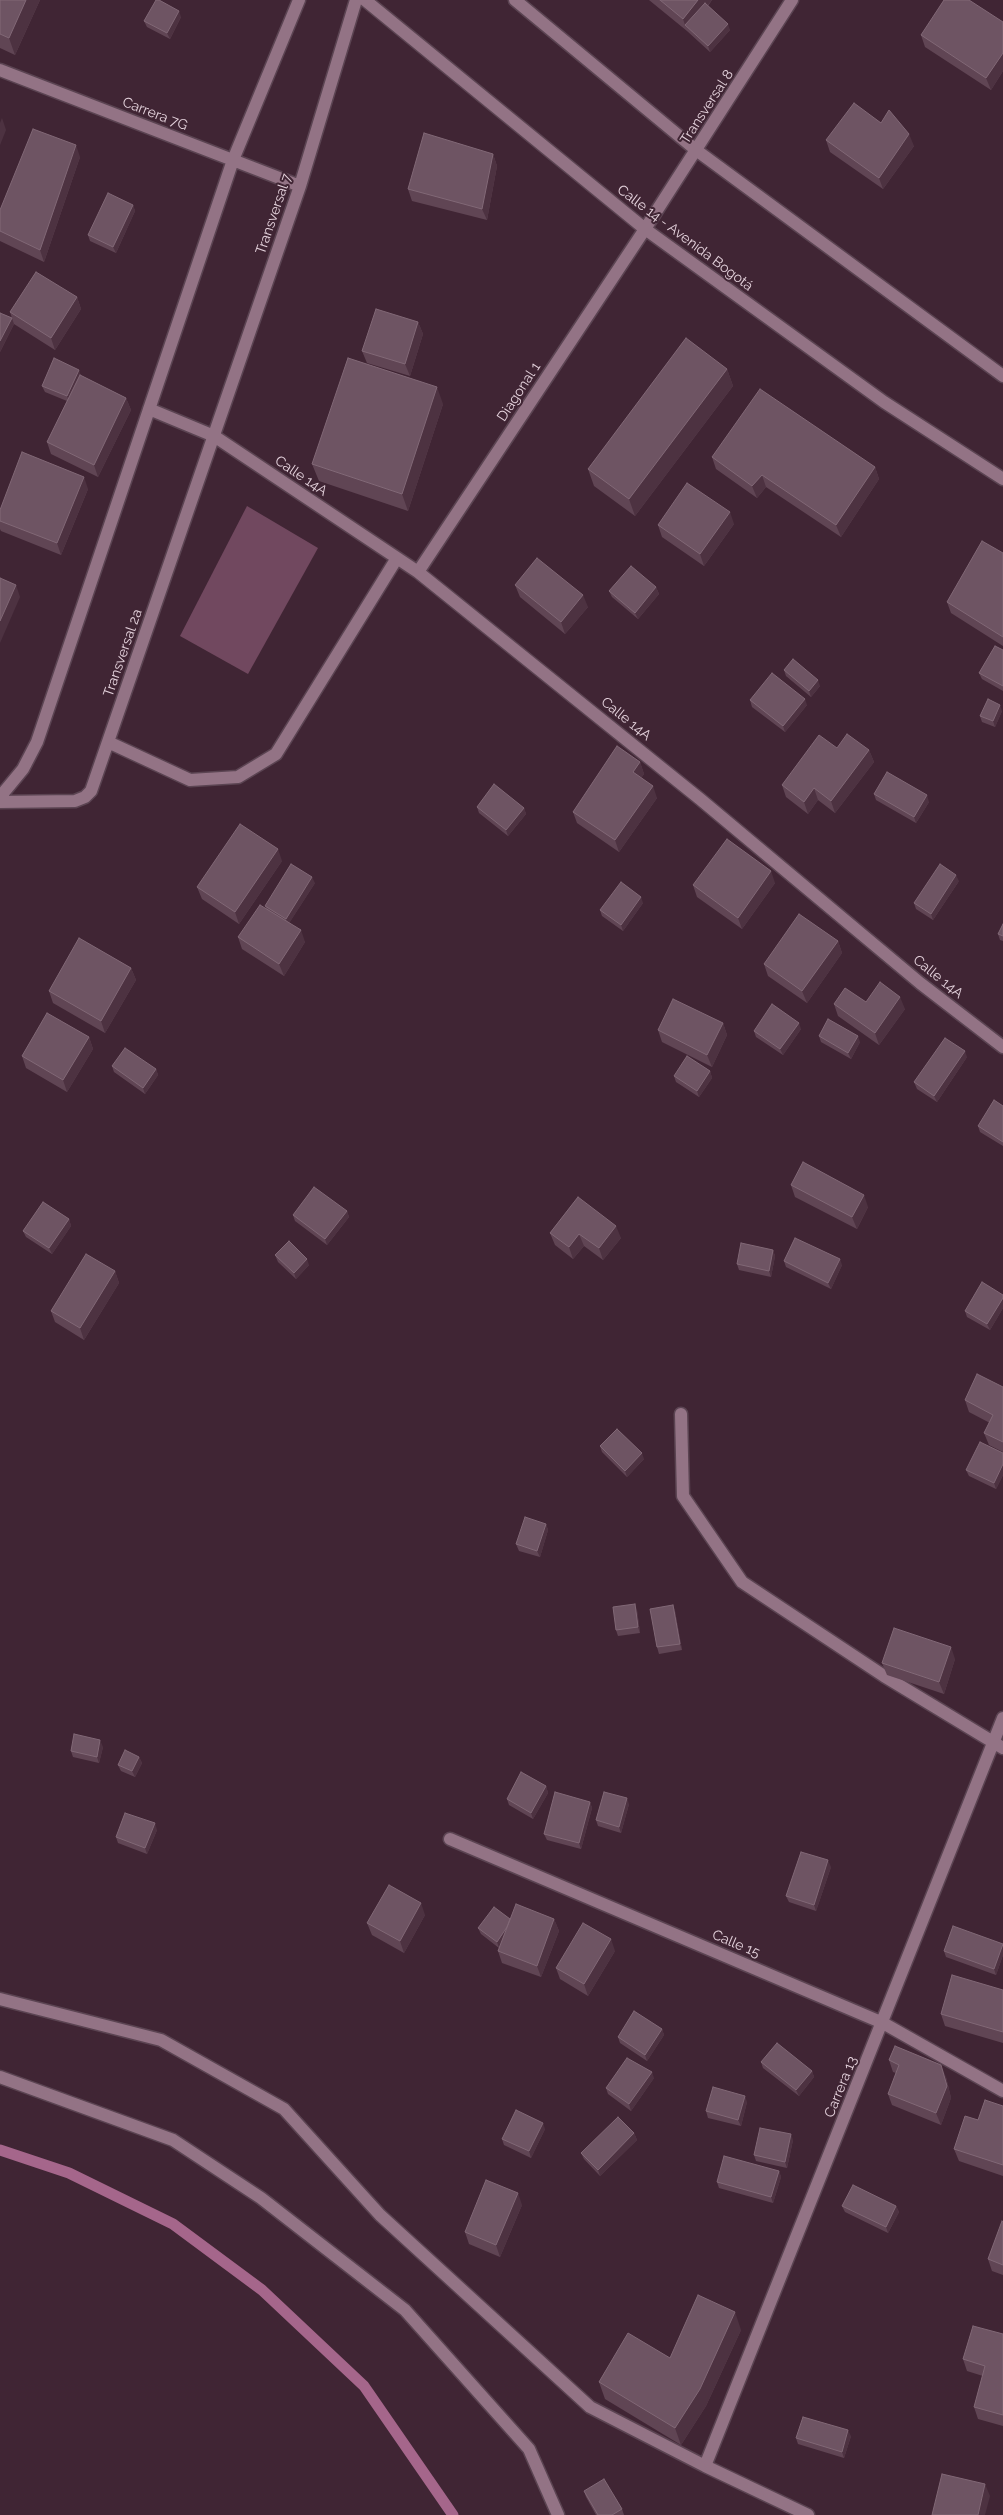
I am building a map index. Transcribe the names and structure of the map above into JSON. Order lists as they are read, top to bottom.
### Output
{
  "streets": {
    "street": [
      "Transversal 8",
      "Carrera 7G",
      "Transversal 7",
      "Calle 14 - Avenida Bogotá",
      "Diagonal 1",
      "Calle 14A",
      "Transversal 2a",
      "Calle 15",
      "Carrera 13"
    ]
  },
  "crossings": [
    ["Transversal 8", "Calle 14 - Avenida Bogotá"],
    ["Transversal 8", "Diagonal 1"],
    ["Carrera 7G", "Transversal 7"],
    ["Transversal 7", "Calle 14A"],
    ["Transversal 7", "Transversal 2a"],
    ["Calle 14 - Avenida Bogotá", "Diagonal 1"],
    ["Diagonal 1", "Calle 14A"],
    ["Calle 14A", "Transversal 2a"],
    ["Calle 15", "Carrera 13"]
  ]
}
